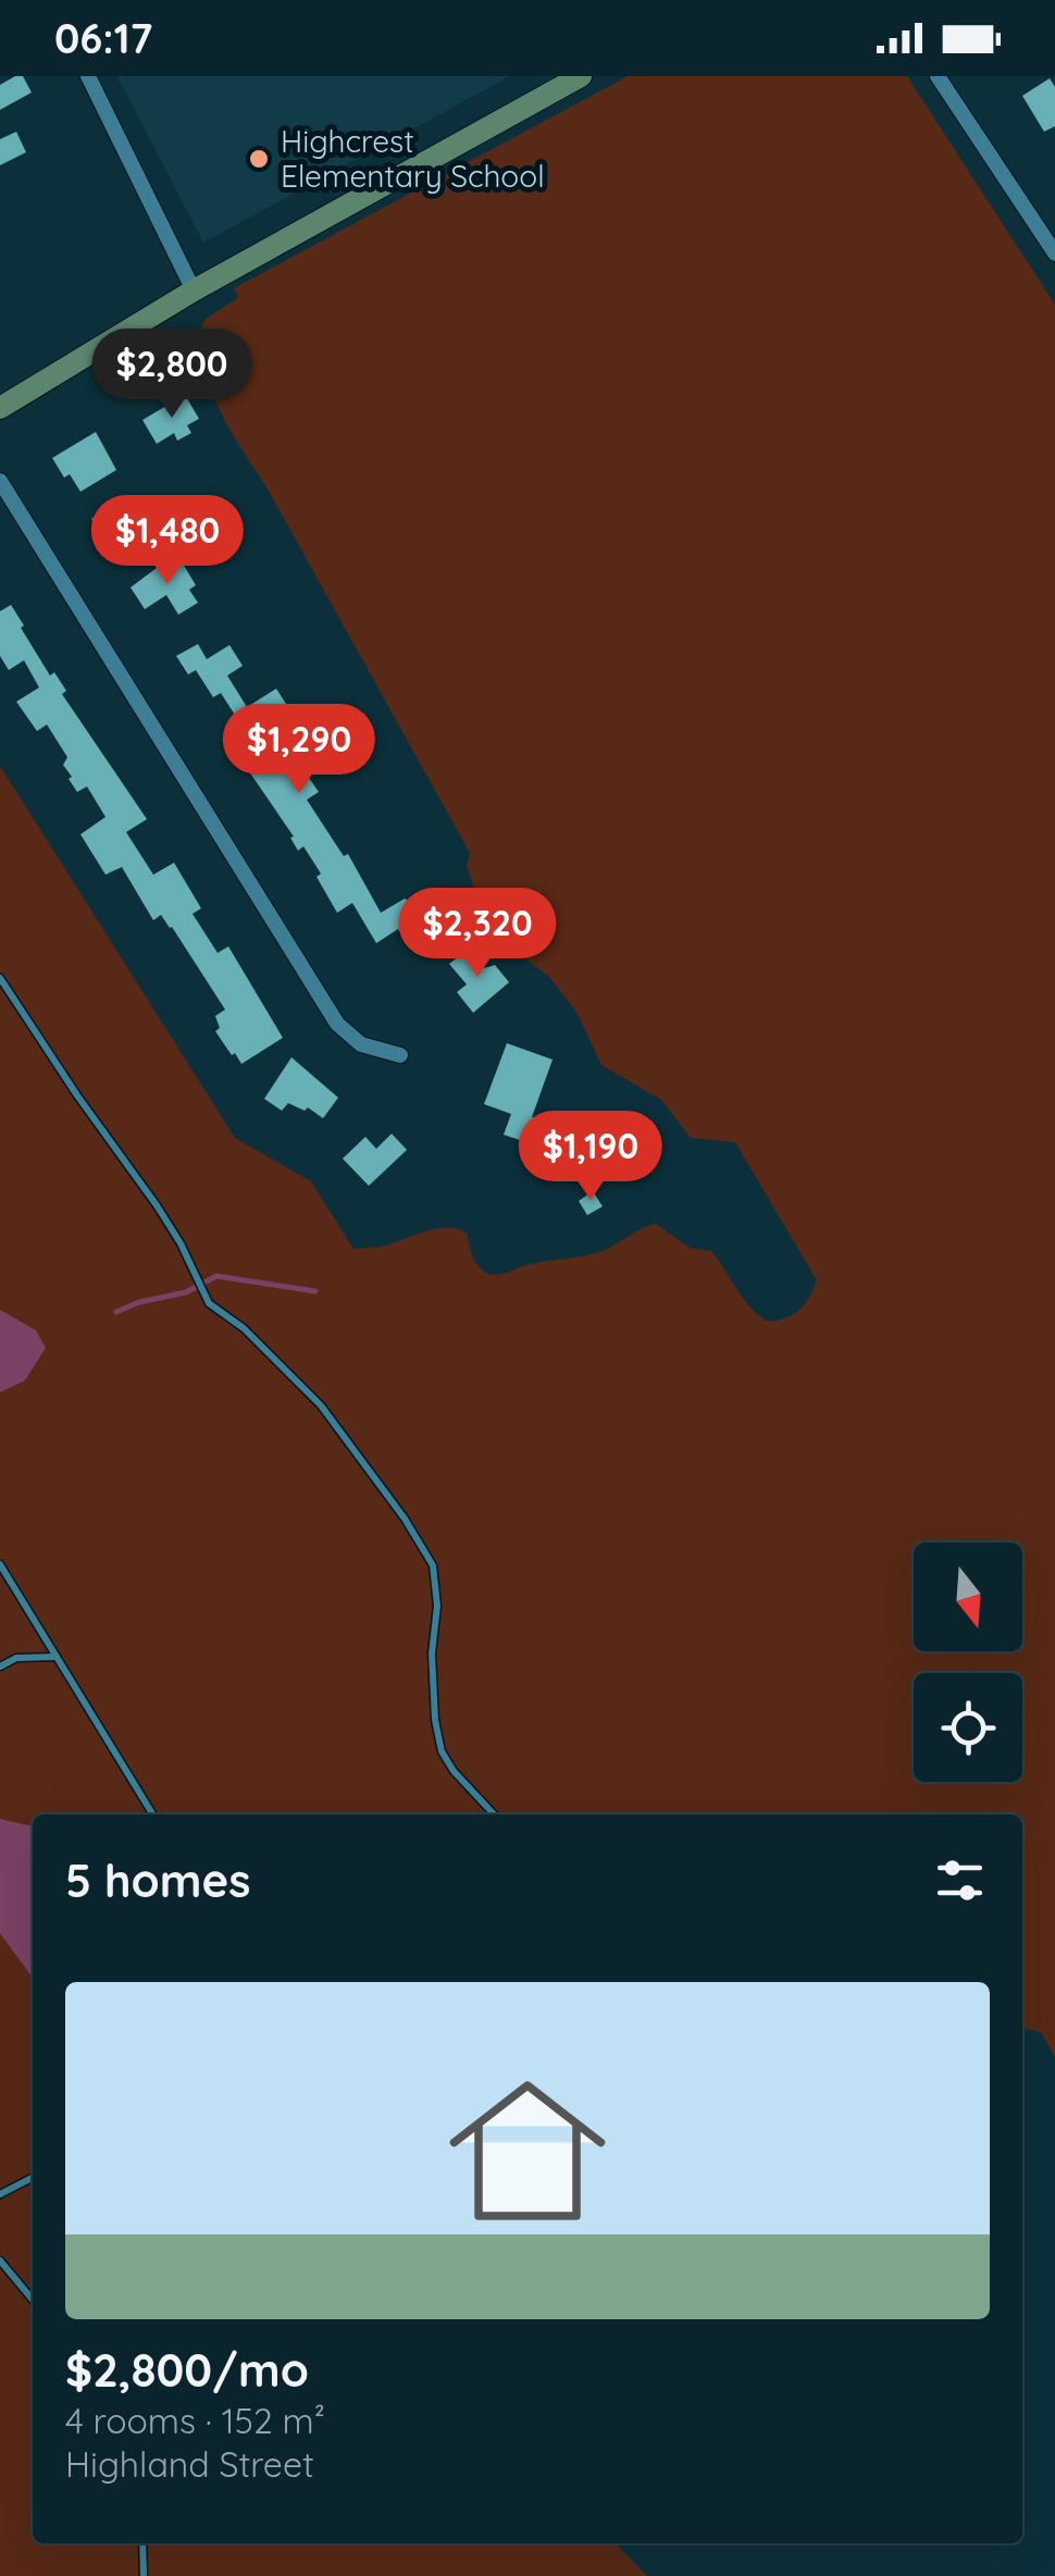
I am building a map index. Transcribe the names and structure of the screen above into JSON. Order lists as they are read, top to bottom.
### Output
{
  "places": ["Highcrest Elementary School"],
  "north": "bottom",
  "page": {
    "status": "06:17",
    "price": [
      "$2,800",
      "$1,480",
      "$1,290",
      "$2,320",
      "$1,190"
    ],
    "heading": "5 homes",
    "list": [
      {
        "name": "$2,800/mo",
        "note": "4 rooms · 152 m² · Highland Street"
      }
    ]
  }
}
